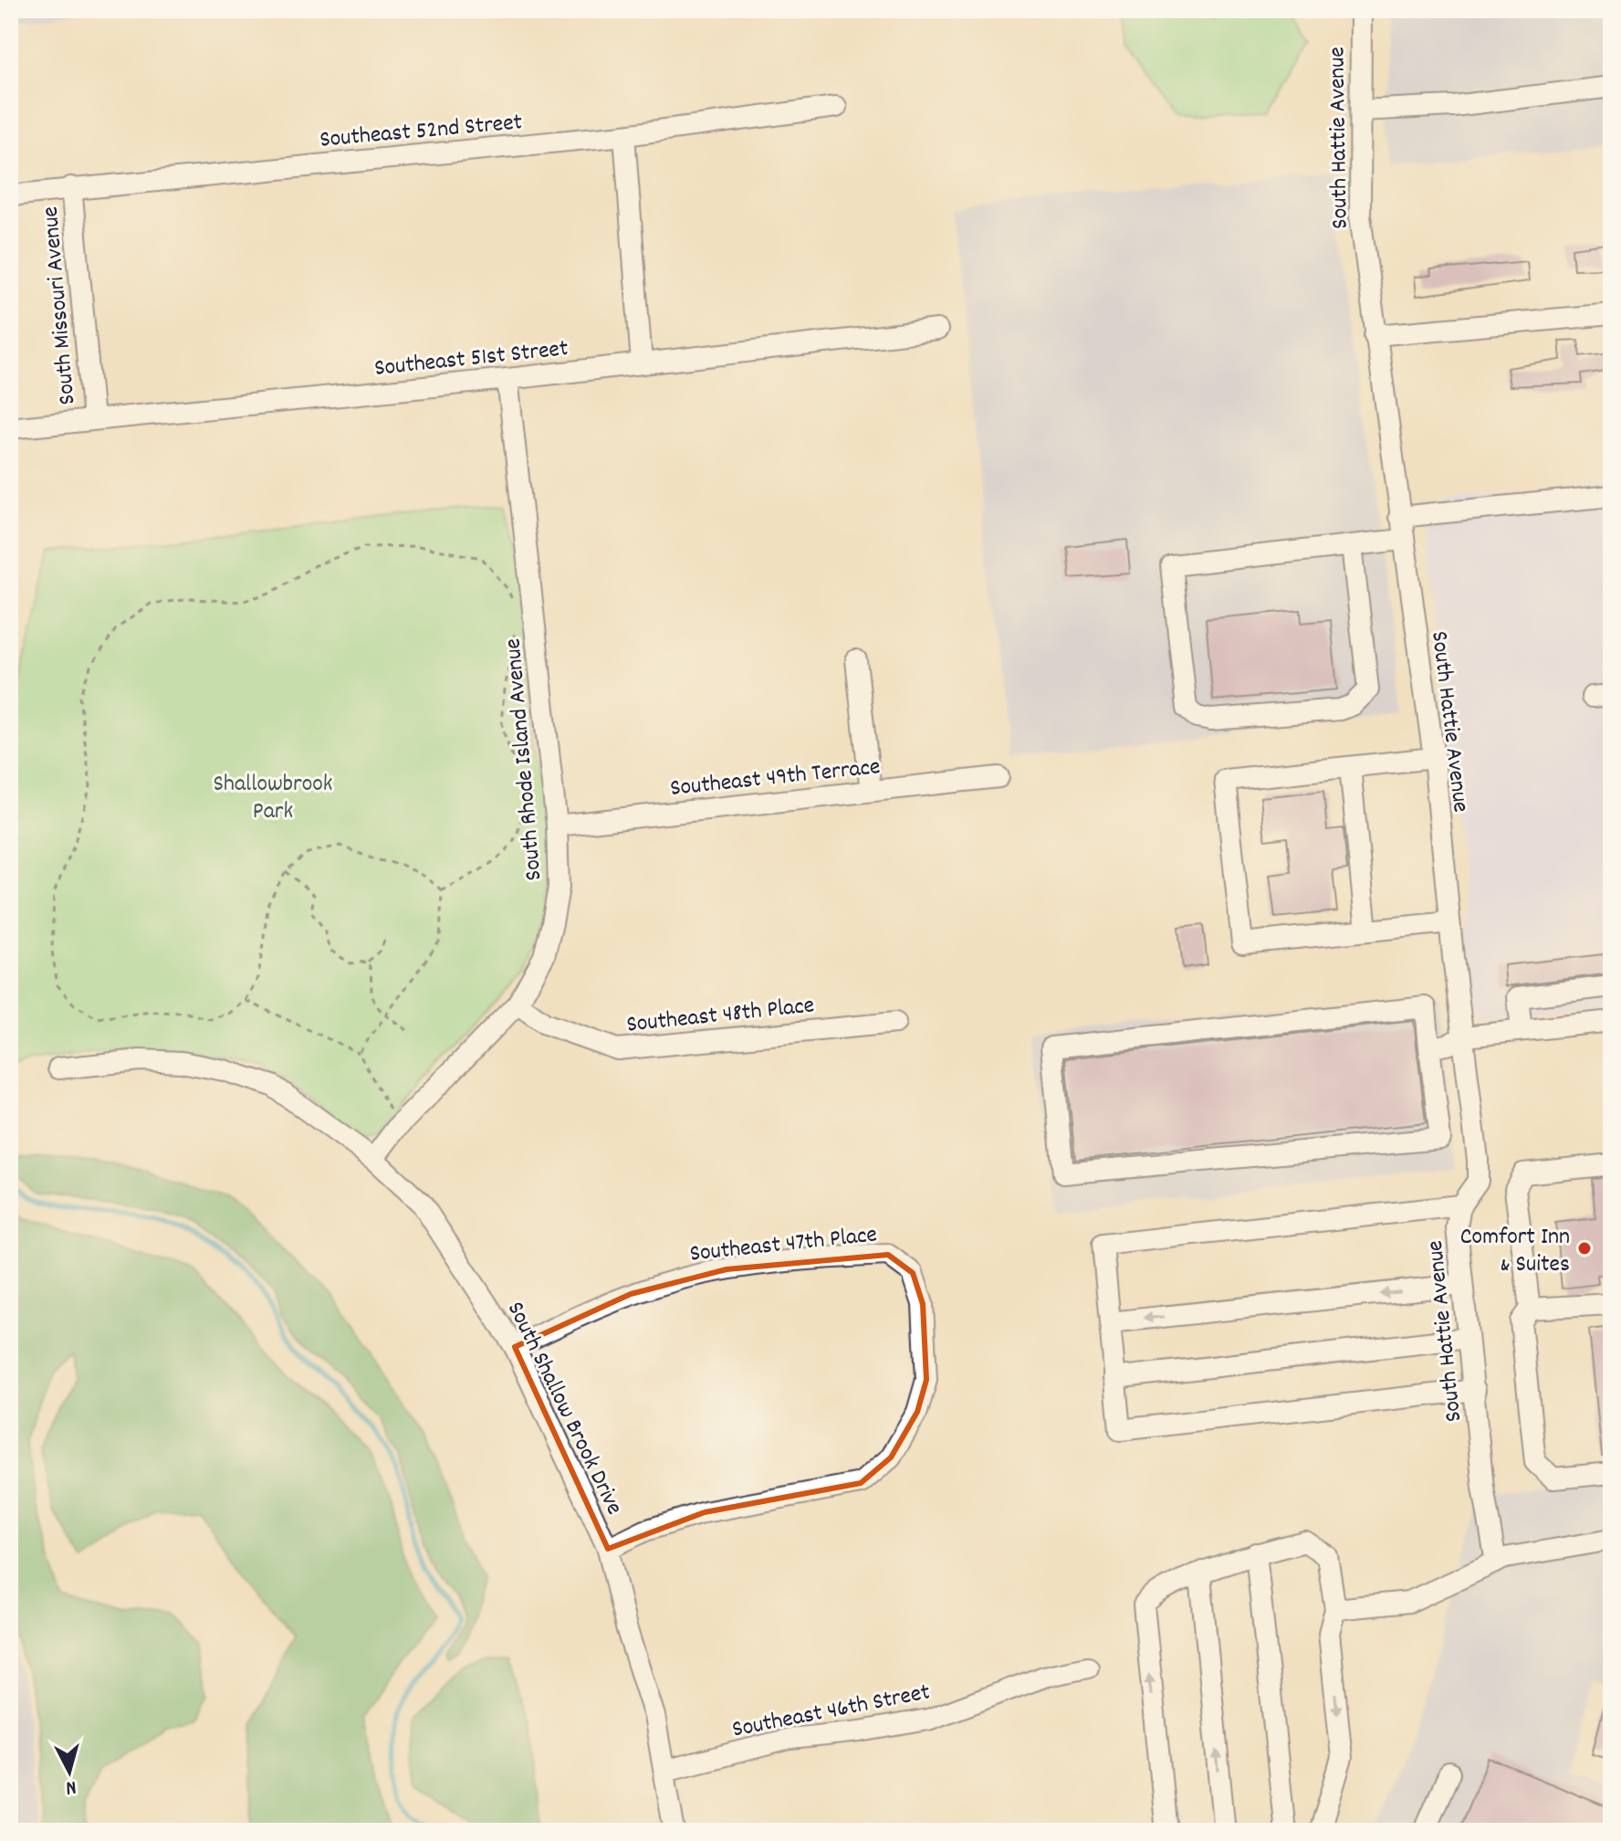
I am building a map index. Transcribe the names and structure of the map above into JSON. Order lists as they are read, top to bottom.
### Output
{
  "streets": {
    "street": [
      "Southeast 52nd Street",
      "South Hattie Avenue",
      "South Missouri Avenue",
      "Southeast 51st Street",
      "South Rhode Island Avenue",
      "Southeast 49th Terrace",
      "Southeast 48th Place",
      "Southeast 47th Place",
      "South Shallow Brook Drive",
      "Southeast 46th Street"
    ]
  },
  "crossings": [
    ["Southeast 52nd Street", "South Missouri Avenue"],
    ["South Missouri Avenue", "Southeast 51st Street"],
    ["Southeast 51st Street", "South Rhode Island Avenue"],
    ["South Rhode Island Avenue", "Southeast 49th Terrace"],
    ["South Rhode Island Avenue", "Southeast 48th Place"],
    ["South Rhode Island Avenue", "South Shallow Brook Drive"],
    ["Southeast 47th Place", "South Shallow Brook Drive"],
    ["South Shallow Brook Drive", "Southeast 46th Street"]
  ],
  "parks": ["Shallowbrook Park"],
  "places": ["Comfort Inn & Suites"],
  "north": "bottom"
}
